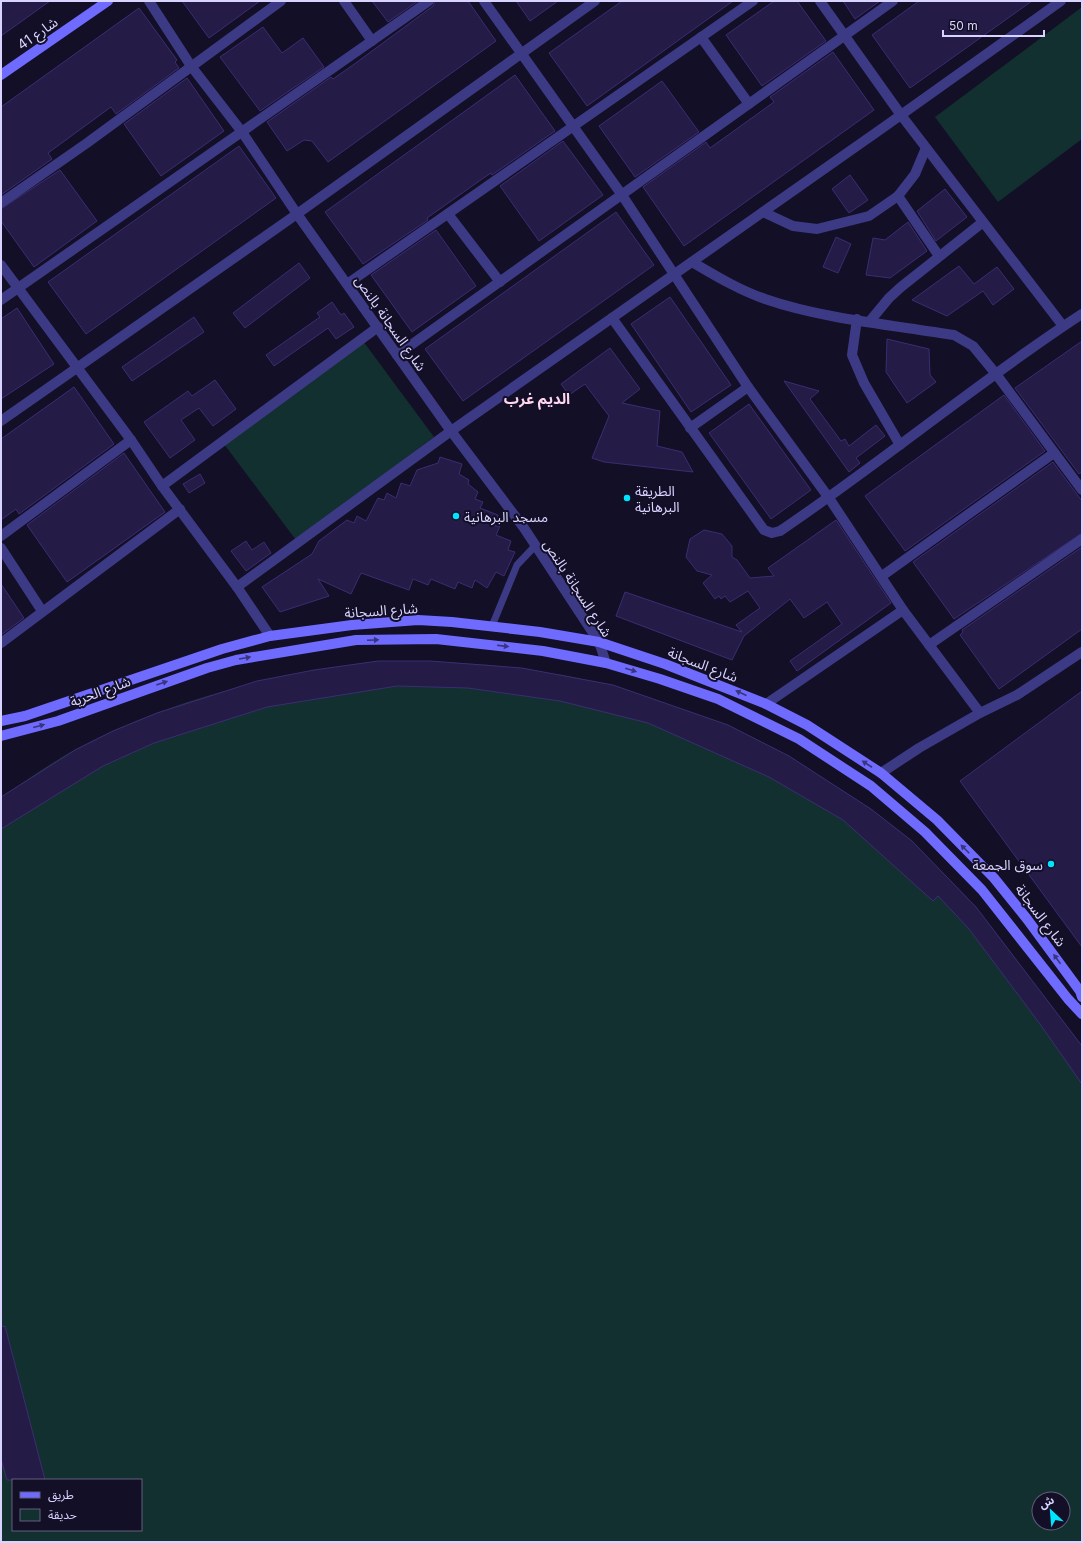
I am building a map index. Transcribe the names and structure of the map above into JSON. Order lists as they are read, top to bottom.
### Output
{
  "streets": {
    "main road": ["شارع 41", "شارع السجانة", "شارع الحرية"],
    "street": ["شارع السجانة بالنص"]
  },
  "crossings": [
    ["شارع السجانة بالنص", "شارع السجانة"],
    ["شارع السجانة", "شارع الحرية"]
  ],
  "districts": ["الديم غرب"],
  "places": ["الطريقة البرهانية", "مسجد البرهانية", "سوق الجمعة"],
  "legend": ["طريق", "حديقة"],
  "scale_bar": "50 m",
  "north": "top left"
}
